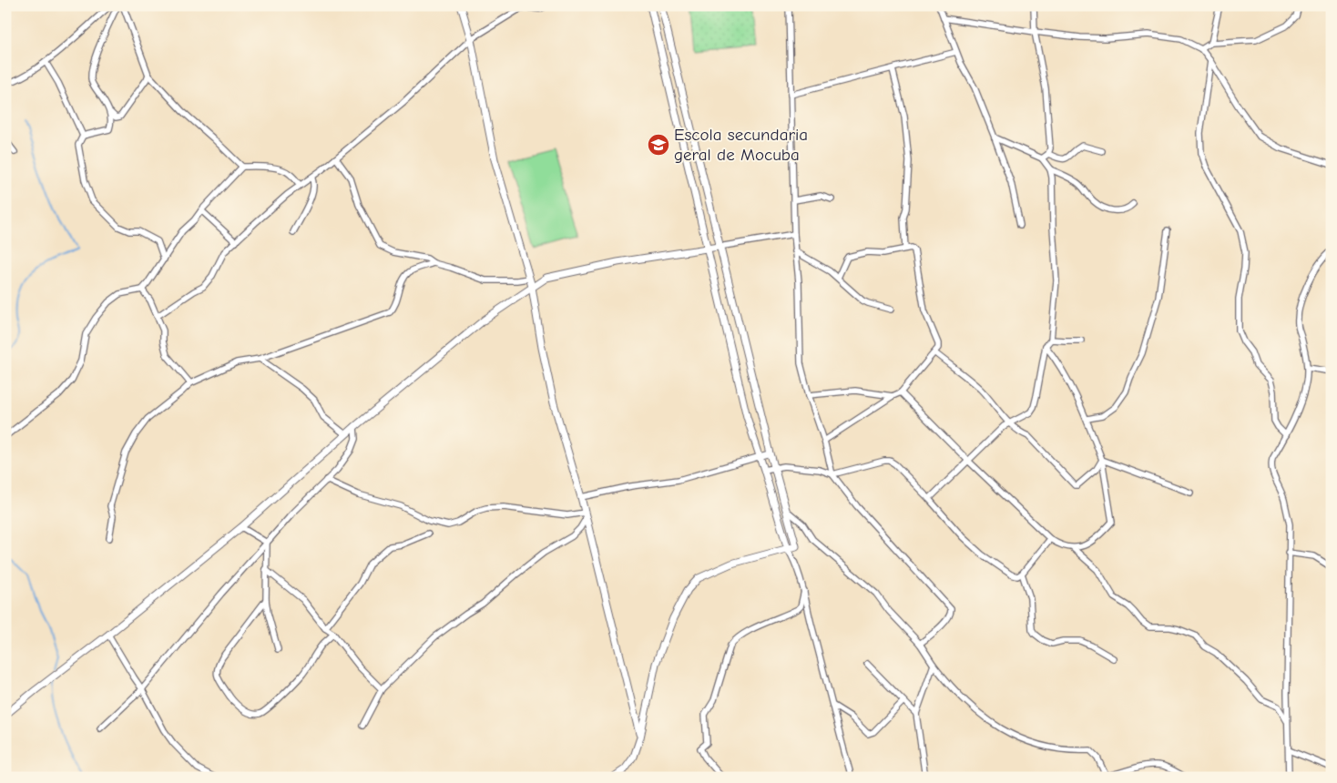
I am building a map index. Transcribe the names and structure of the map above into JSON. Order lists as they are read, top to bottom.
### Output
{
  "places": {
    "school or university": ["Escola secundaria geral de Mocuba"]
  }
}
